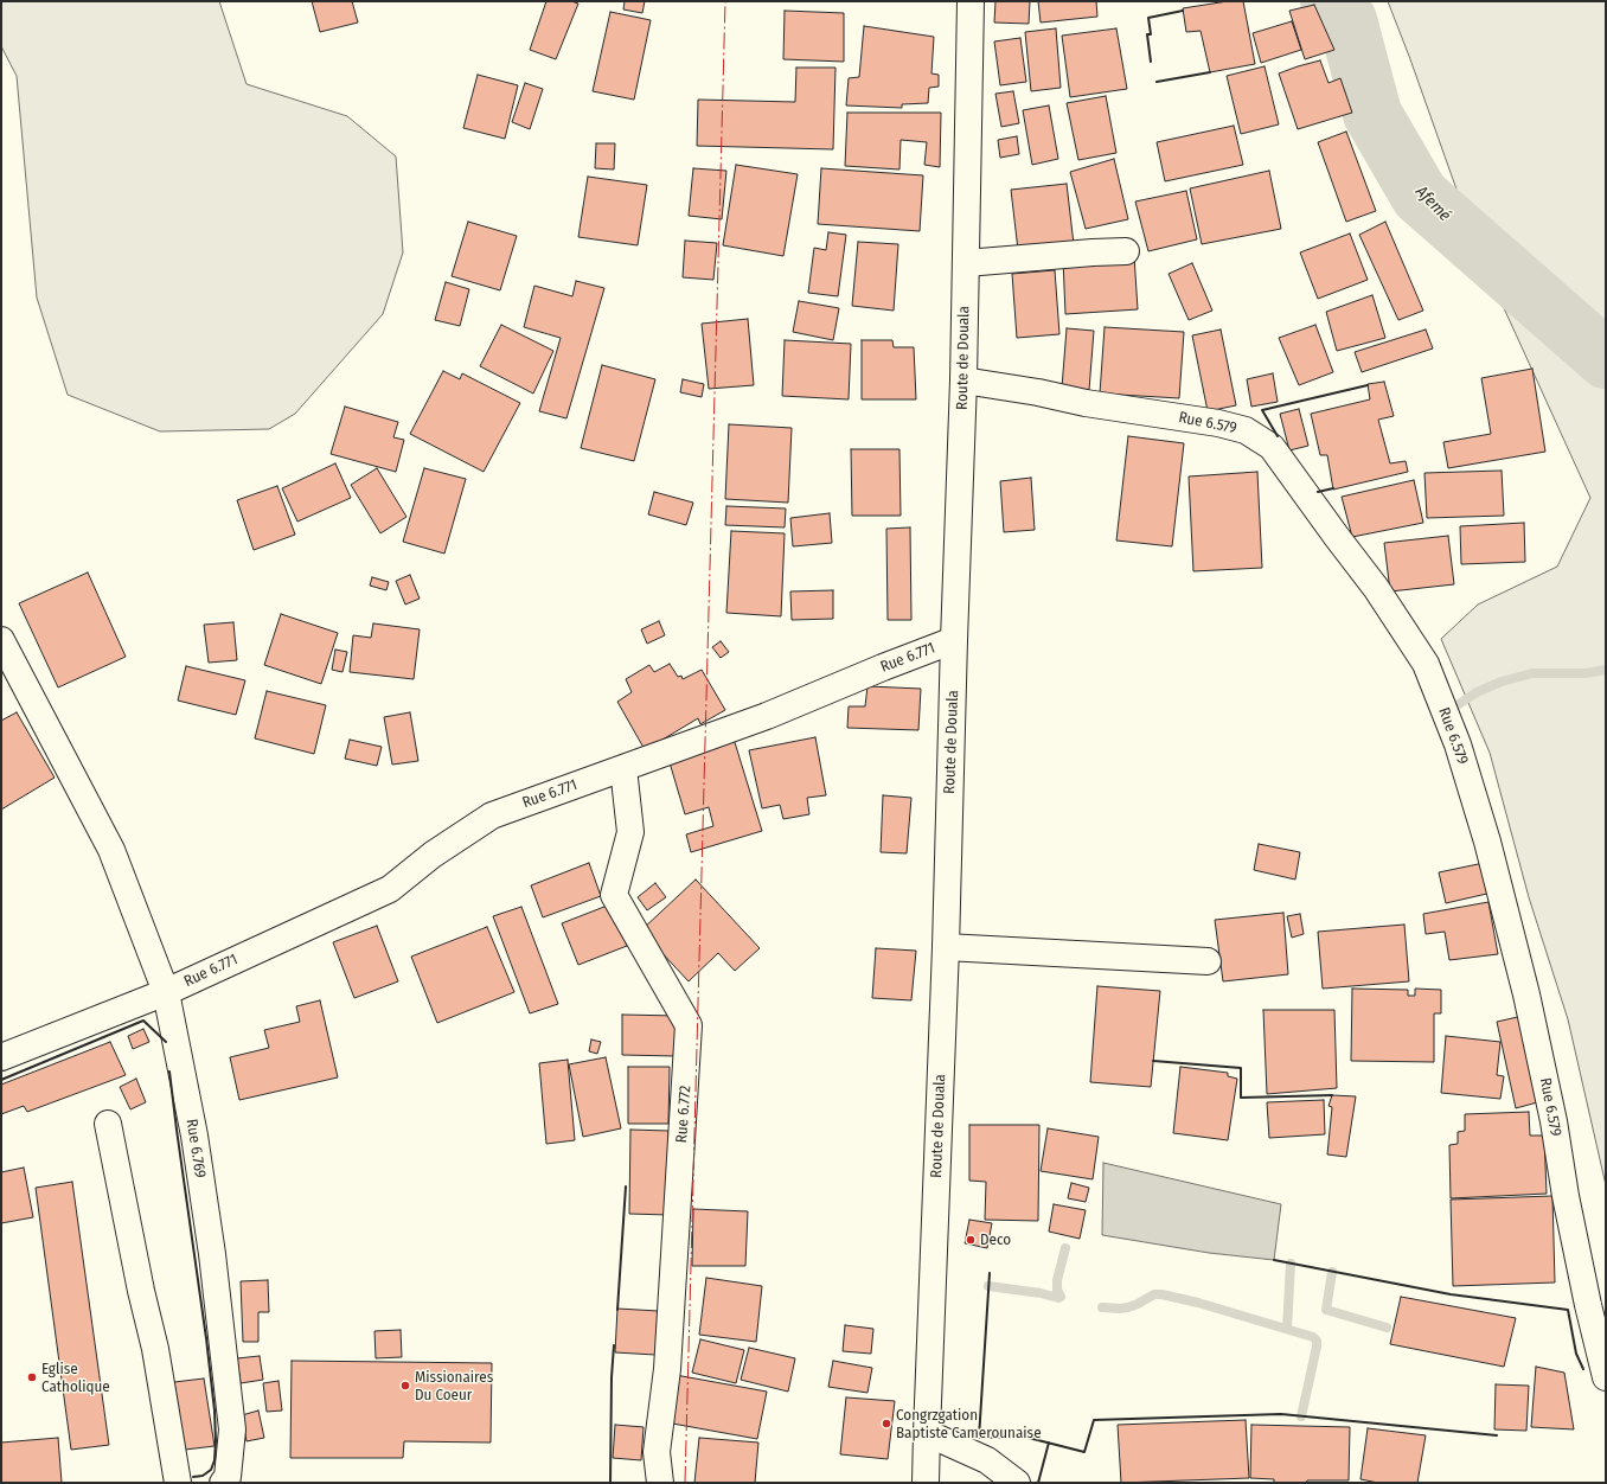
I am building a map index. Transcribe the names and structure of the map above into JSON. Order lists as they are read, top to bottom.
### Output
{
  "streets": {
    "main road": [
      "Route de Douala",
      "Rue 6.579",
      "Rue 6.771",
      "Rue 6.772",
      "Rue 6.769"
    ]
  },
  "crossings": [
    ["Route de Douala", "Rue 6.579"],
    ["Route de Douala", "Rue 6.771"],
    ["Rue 6.771", "Rue 6.772"],
    ["Rue 6.771", "Rue 6.769"]
  ],
  "water": ["Afemé"],
  "places": [
    "Deco",
    "Eglise Catholique",
    "Missionaires Du Coeur",
    "Congrzgation Baptiste Camerounaise"
  ]
}
